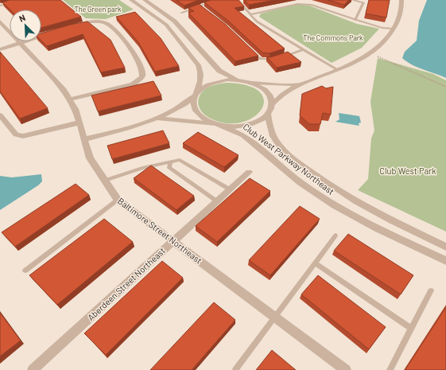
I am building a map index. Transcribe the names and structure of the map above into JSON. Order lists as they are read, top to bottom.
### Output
{
  "streets": {
    "street": ["Club West Parkway Northeast", "Baltimore Street Northeast", "Aberdeen Street Northeast"]
  },
  "crossings": [
    ["Baltimore Street Northeast", "Aberdeen Street Northeast"]
  ],
  "parks": ["The Green park", "The Commons Park", "Club West Park"],
  "north": "top left"
}
